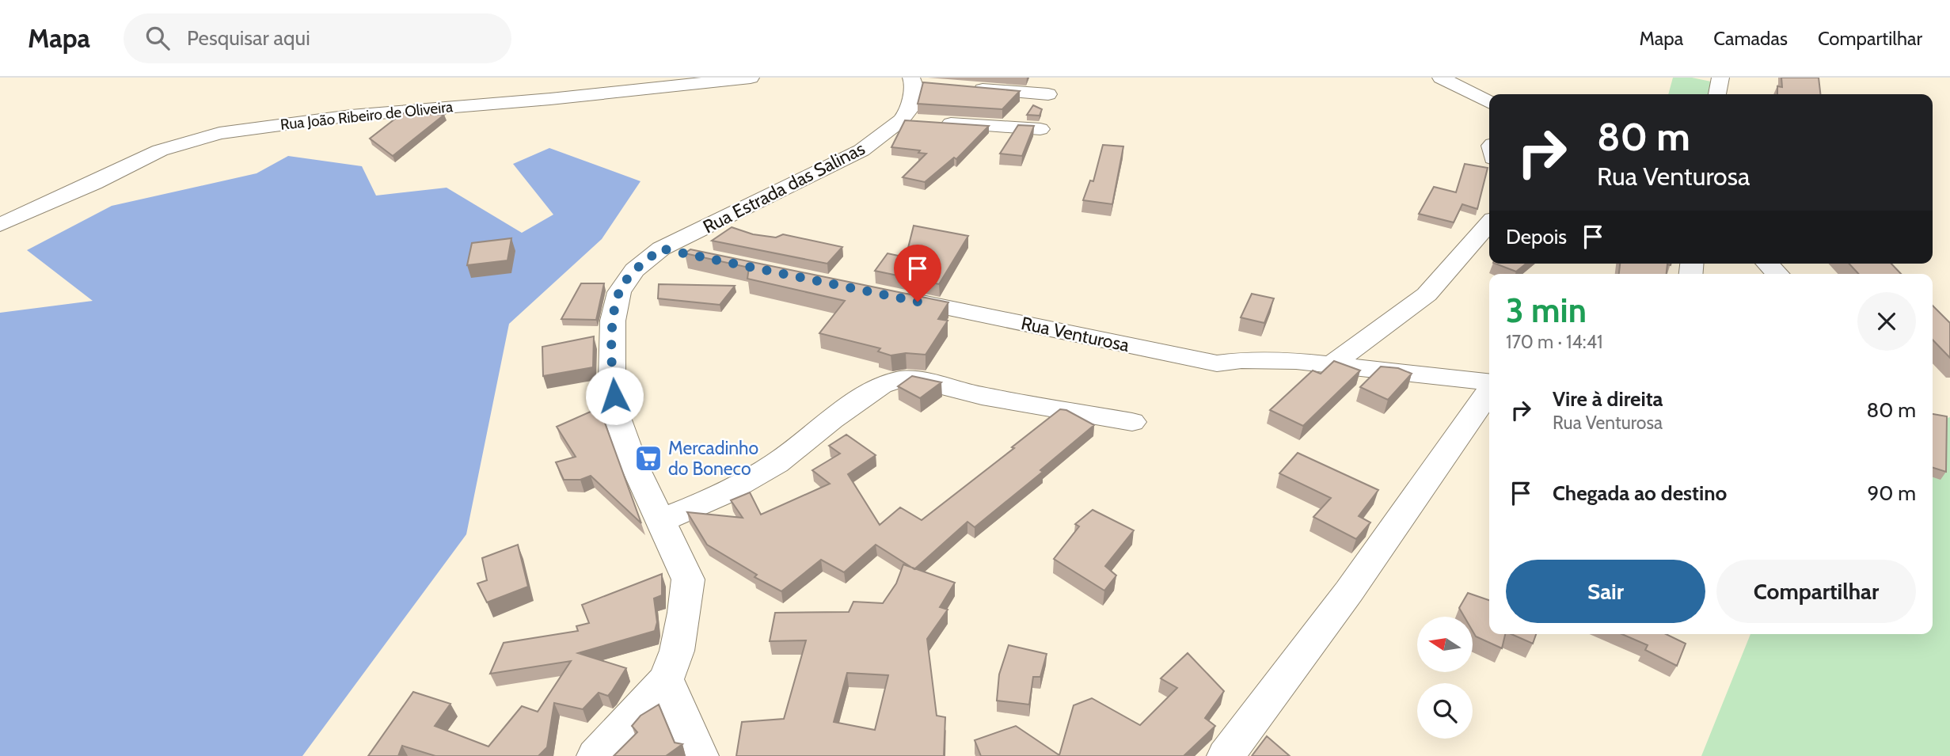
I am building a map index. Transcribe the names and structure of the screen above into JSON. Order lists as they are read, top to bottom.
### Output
{
  "streets": {
    "street": ["Rua João Ribeiro de Oliveira", "Rua Estrada das Salinas", "Rua Venturosa"]
  },
  "places": {
    "supermarket": ["Mercadinho do Boneco"]
  },
  "north": "left",
  "page": {
    "header": "Mapa",
    "search": "Pesquisar aqui",
    "nav": ["Mapa", "Camadas", "Compartilhar"],
    "turn": ["80 m", "Rua Venturosa"],
    "then": "Depois",
    "heading": ["3 min", "170 m · 14:41"],
    "list": [
      {
        "name": "Vire à direita",
        "note": "Rua Venturosa",
        "value": "80 m"
      },
      {
        "name": "Chegada ao destino",
        "value": "90 m"
      }
    ],
    "buttons": ["Sair", "Compartilhar"]
  }
}
